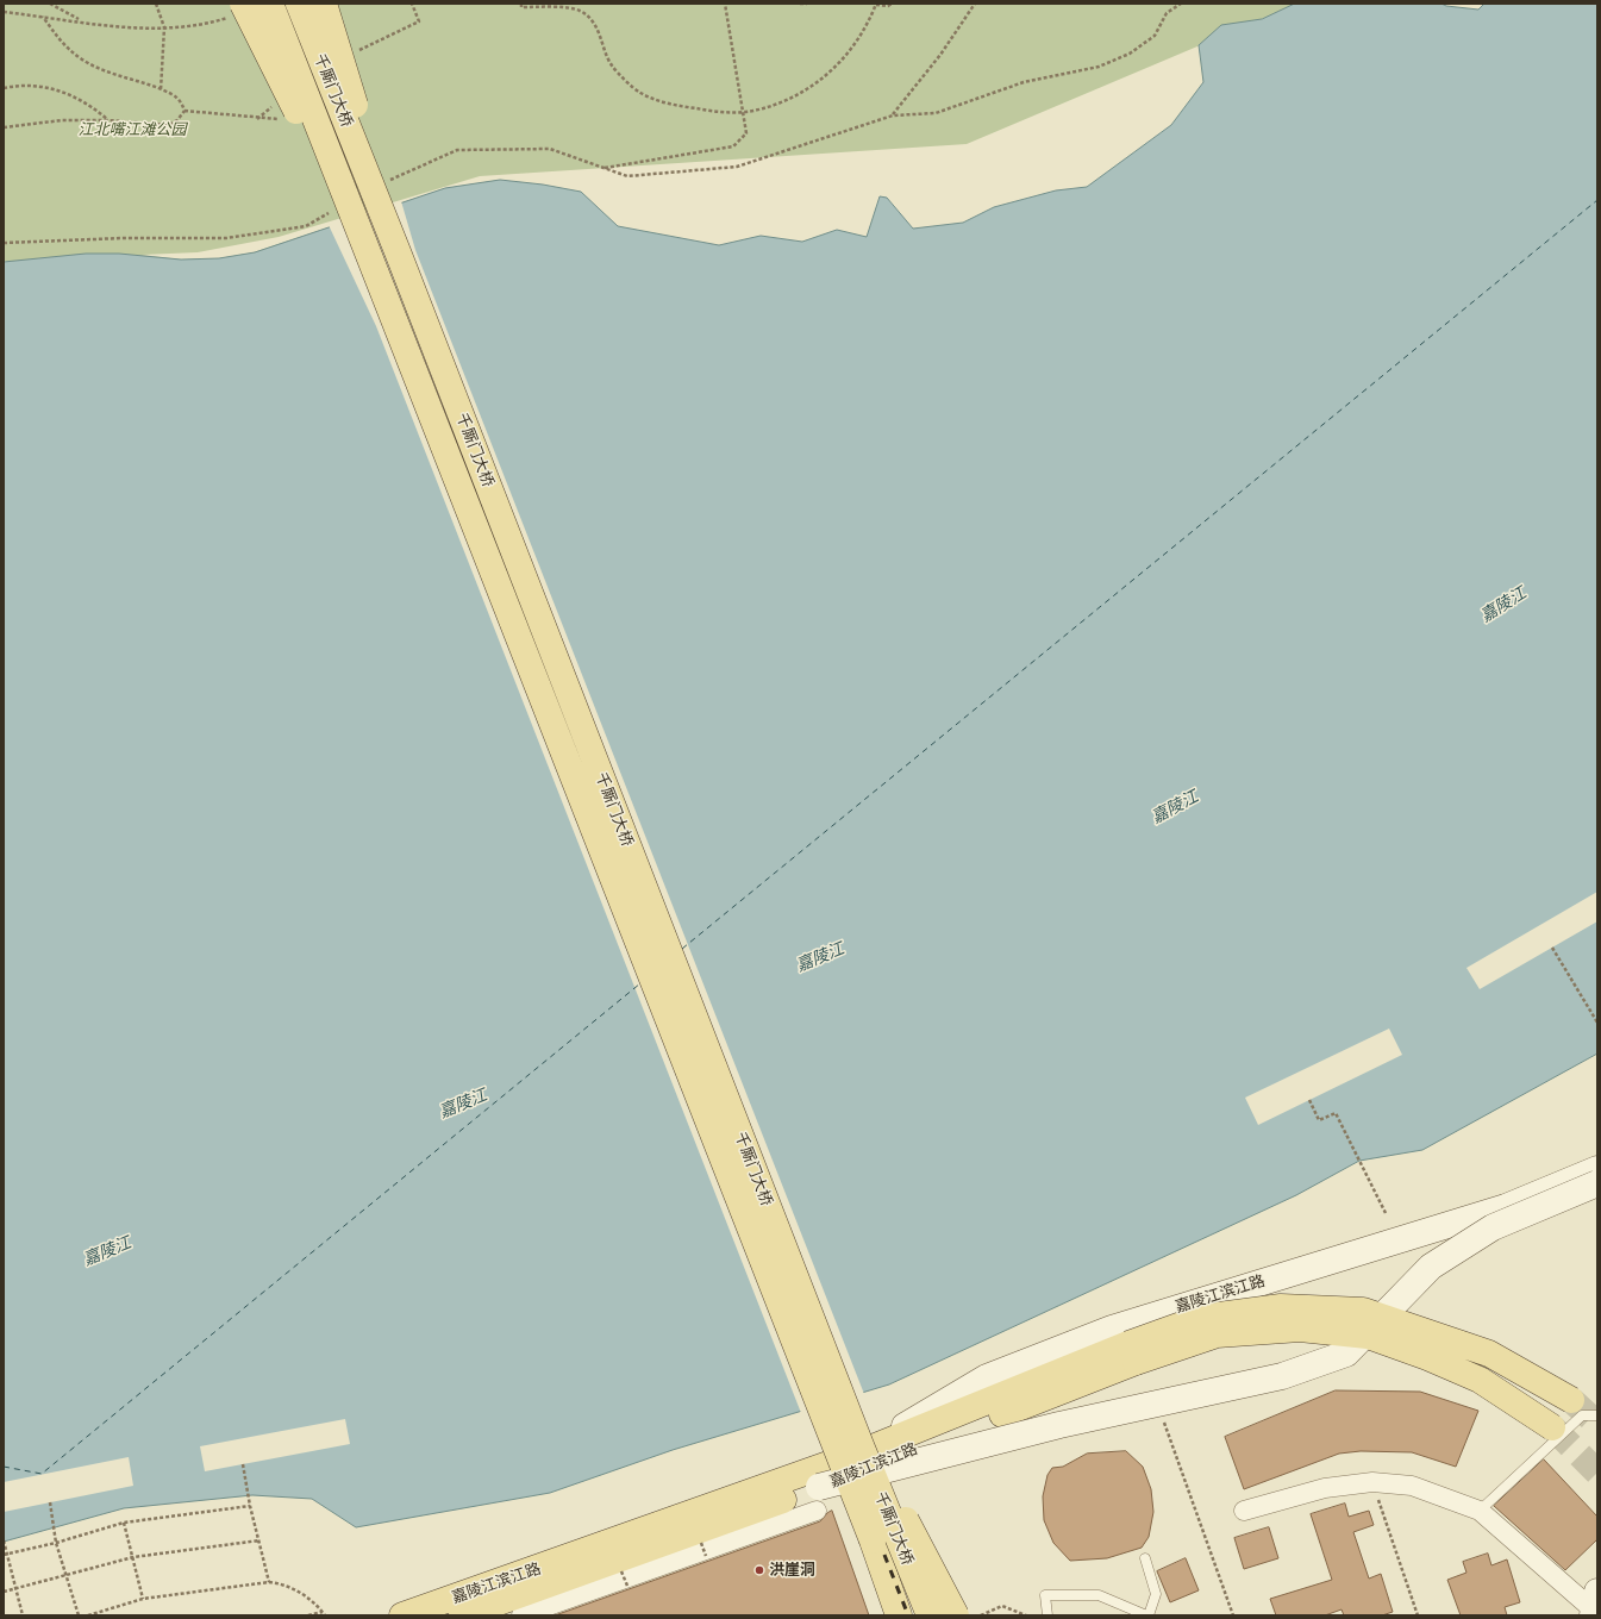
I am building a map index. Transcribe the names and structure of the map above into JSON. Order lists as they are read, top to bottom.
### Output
{
  "streets": {
    "main road": ["千厮门大桥", "嘉陵江滨江路"]
  },
  "crossings": [
    ["千厮门大桥", "嘉陵江滨江路"]
  ],
  "water": ["嘉陵江"],
  "parks": ["江北嘴江滩公园"],
  "places": ["洪崖洞"]
}
